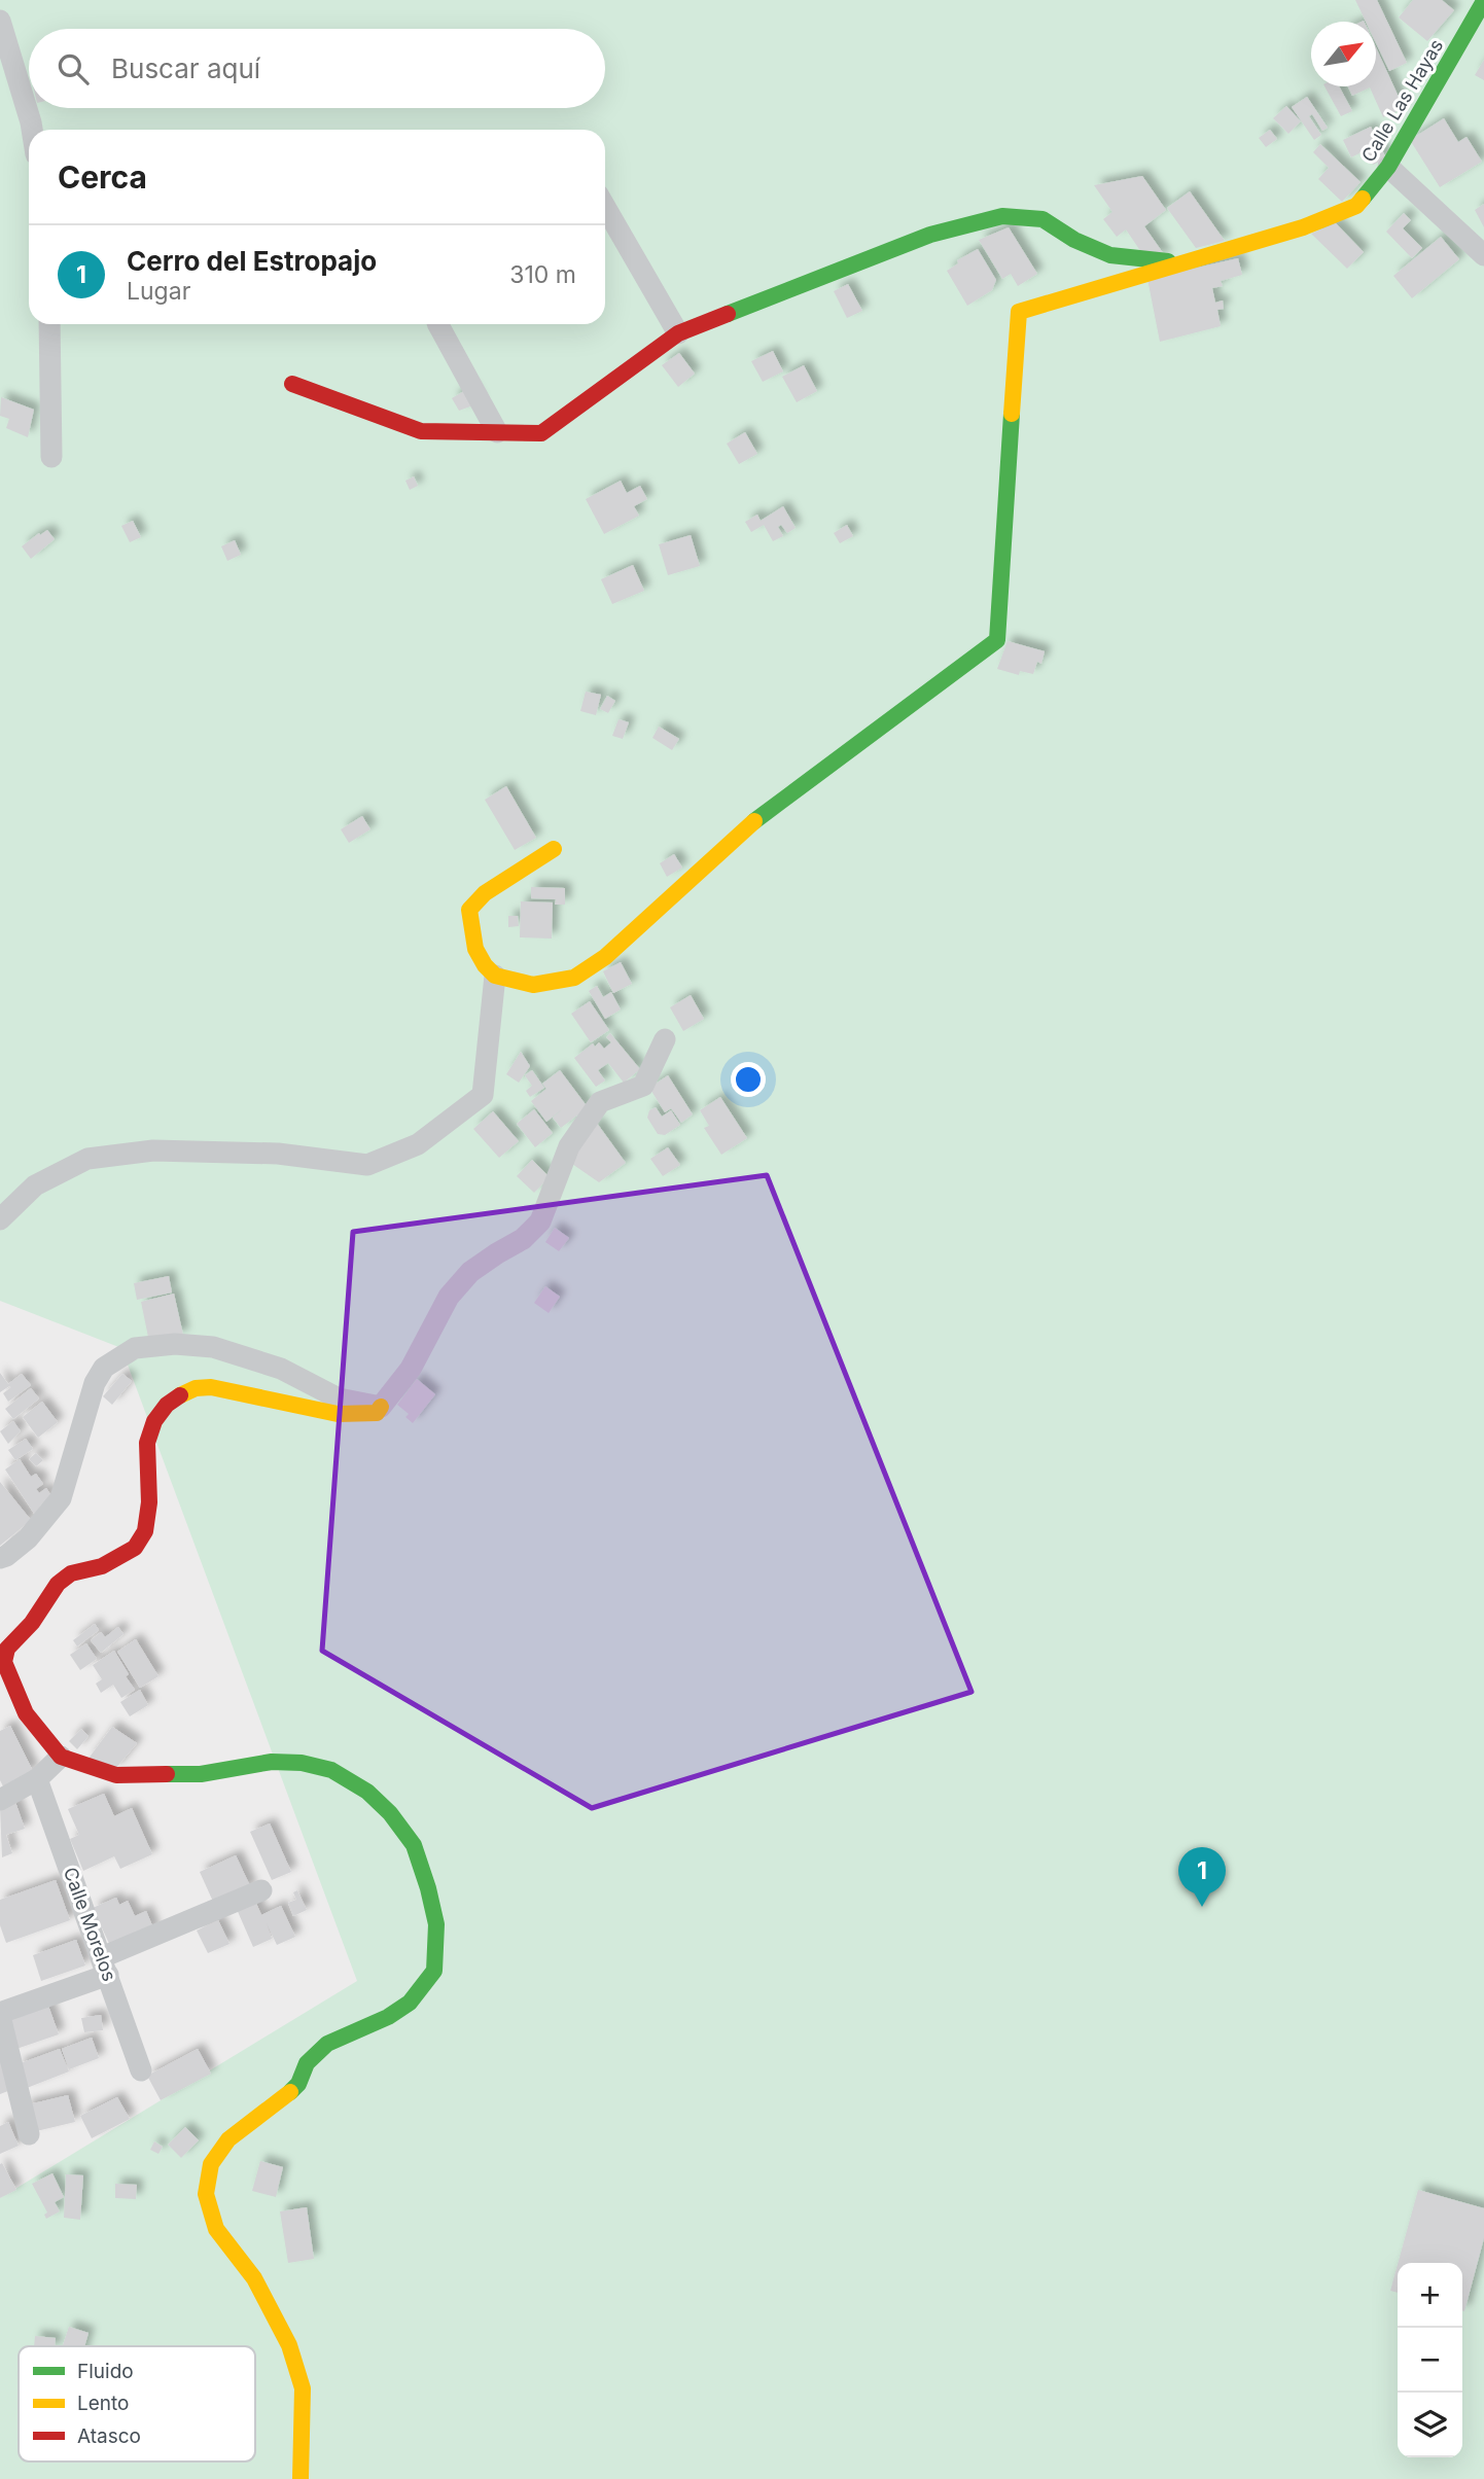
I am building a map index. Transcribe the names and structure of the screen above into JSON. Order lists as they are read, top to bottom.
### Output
{
  "streets": {
    "street": ["Calle Las Hayas", "Calle Morelos"]
  },
  "legend": ["Fluido", "Lento", "Atasco"],
  "north": "top right",
  "page": {
    "search": "Buscar aquí",
    "heading": "Cerca",
    "list": [
      {
        "mark": "1",
        "name": "Cerro del Estropajo",
        "note": "Lugar",
        "value": "310 m"
      }
    ],
    "pins": "1",
    "map_buttons": ["+", "−"]
  }
}
